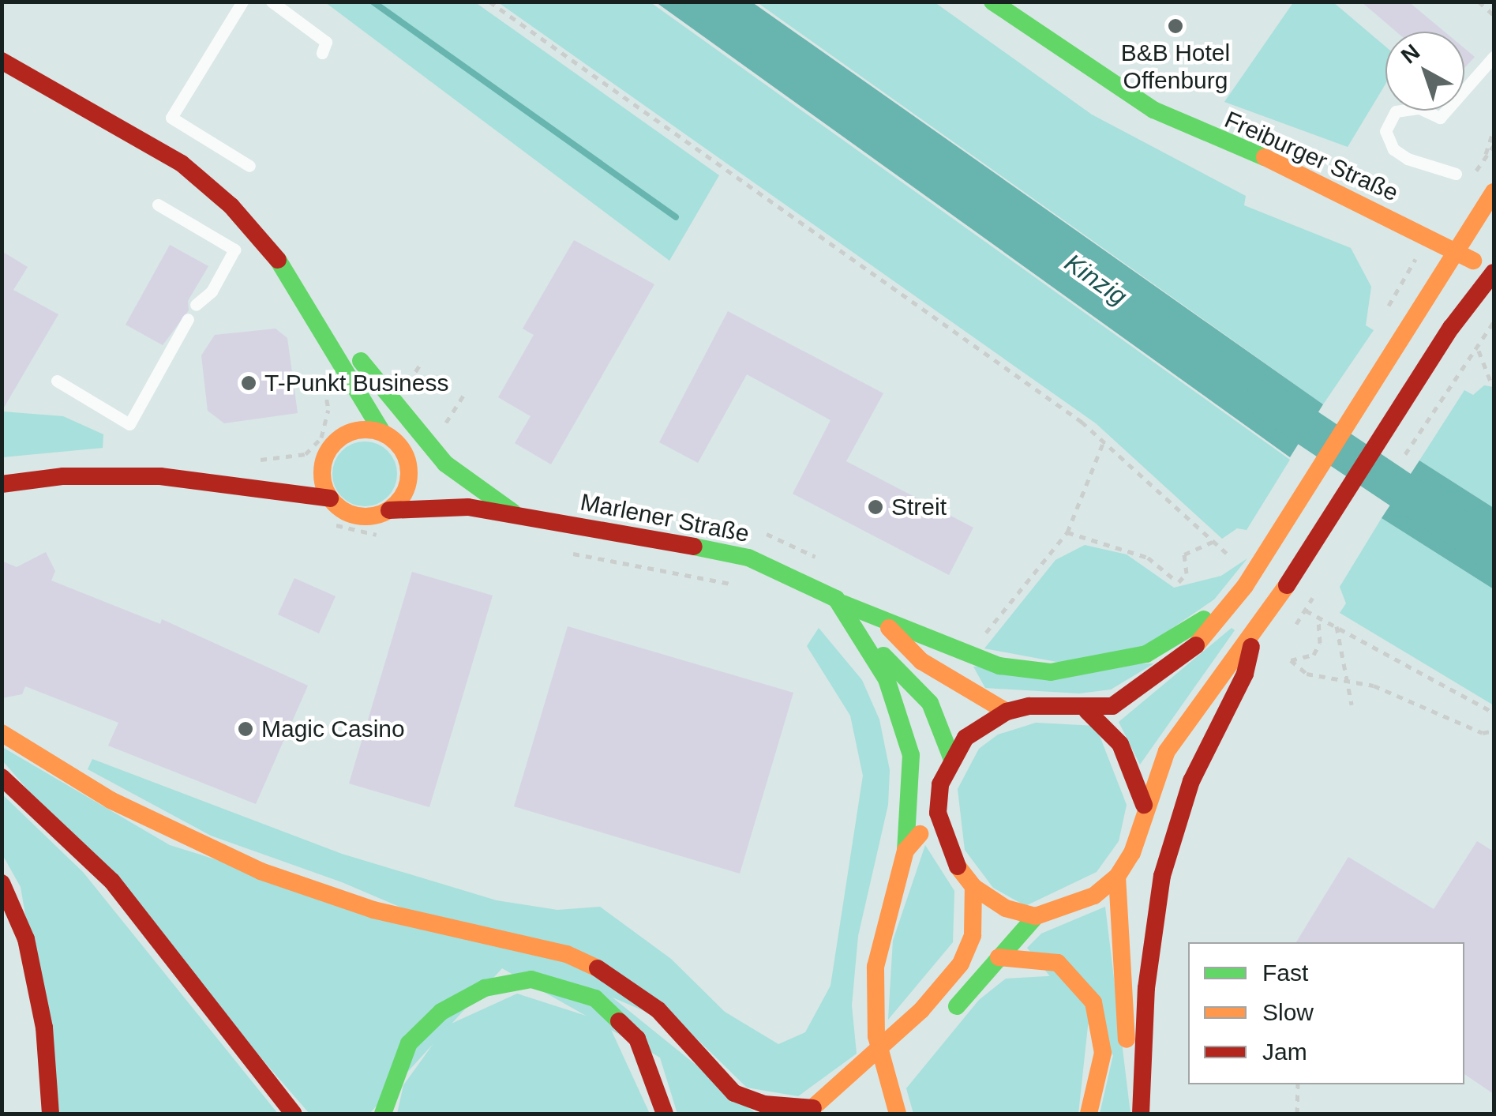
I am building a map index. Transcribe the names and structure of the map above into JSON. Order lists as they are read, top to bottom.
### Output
{
  "streets": {
    "main road": ["Freiburger Straße", "Marlener Straße"]
  },
  "crossings": [
    ["Freiburger Straße", "Marlener Straße"]
  ],
  "water": ["Kinzig"],
  "places": [
    "B&B Hotel Offenburg",
    "T-Punkt Business",
    "Streit",
    "Magic Casino"
  ],
  "legend": ["Fast", "Slow", "Jam"],
  "north": "top left"
}
